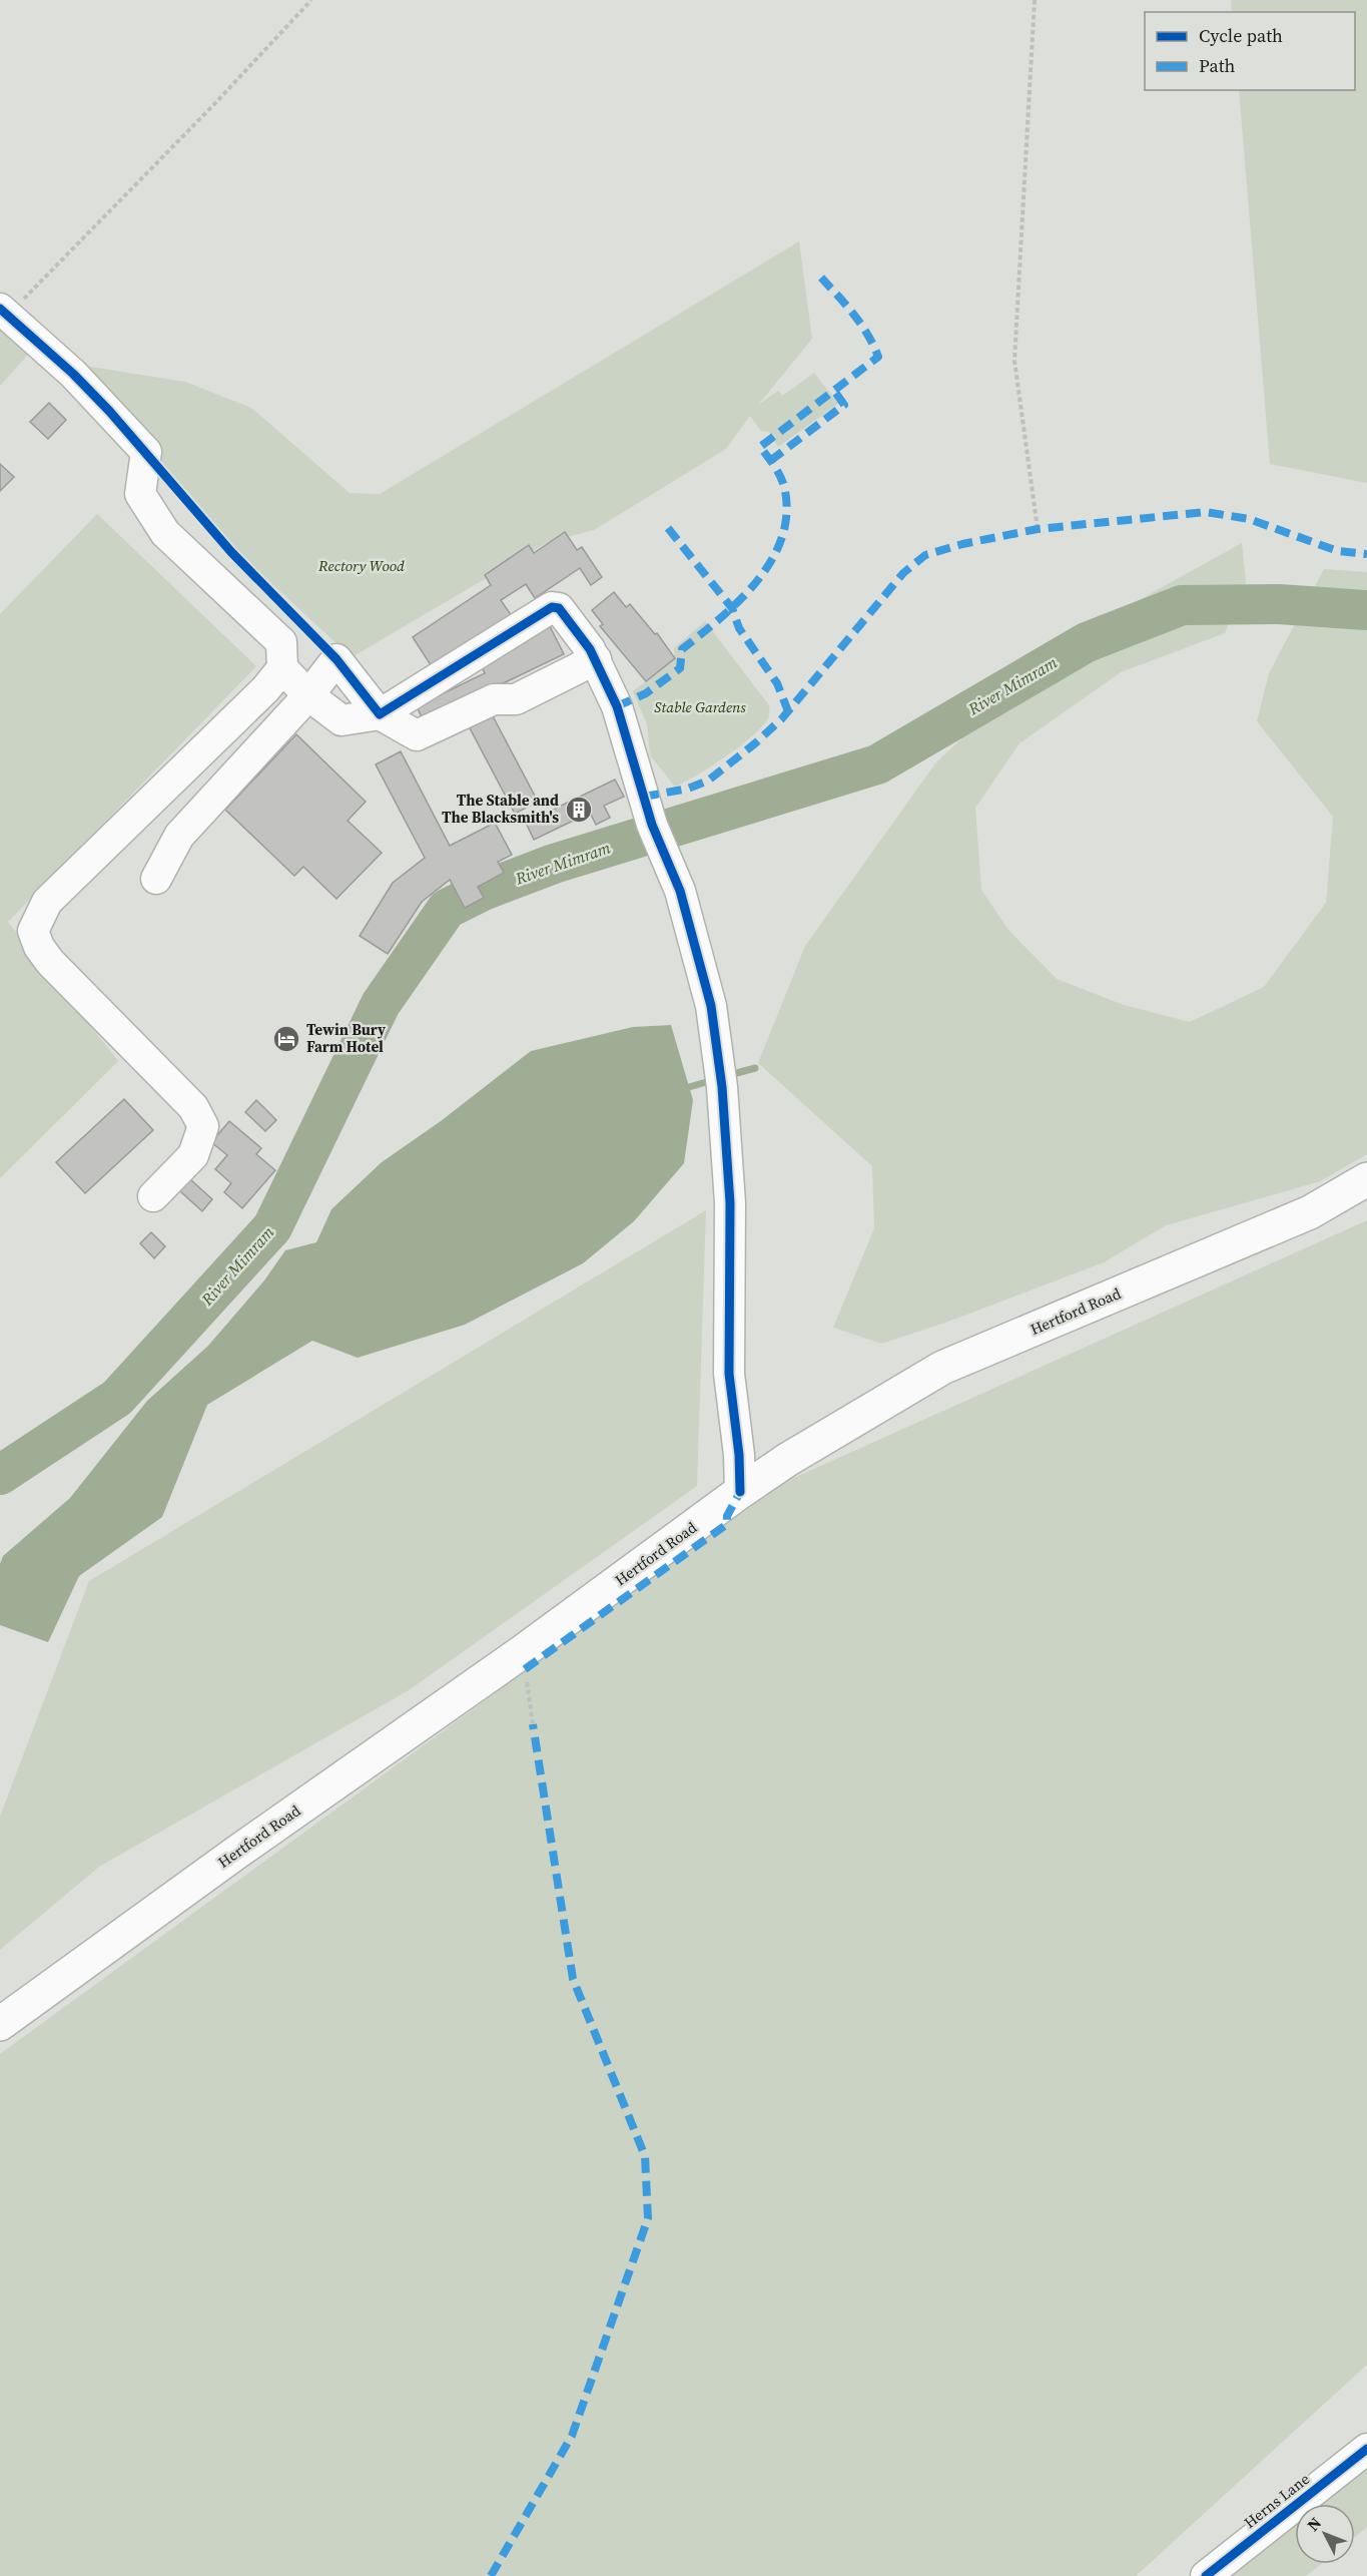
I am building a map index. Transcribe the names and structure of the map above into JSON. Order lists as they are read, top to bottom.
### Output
{
  "streets": {
    "main road": ["Hertford Road"],
    "street": ["Herns Lane"]
  },
  "water": ["River Mimram"],
  "parks": ["Rectory Wood", "Stable Gardens"],
  "places": {
    "building": ["The Stable and The Blacksmith's"],
    "hotel": ["Tewin Bury Farm Hotel"]
  },
  "legend": ["Cycle path", "Path"],
  "north": "top left"
}
